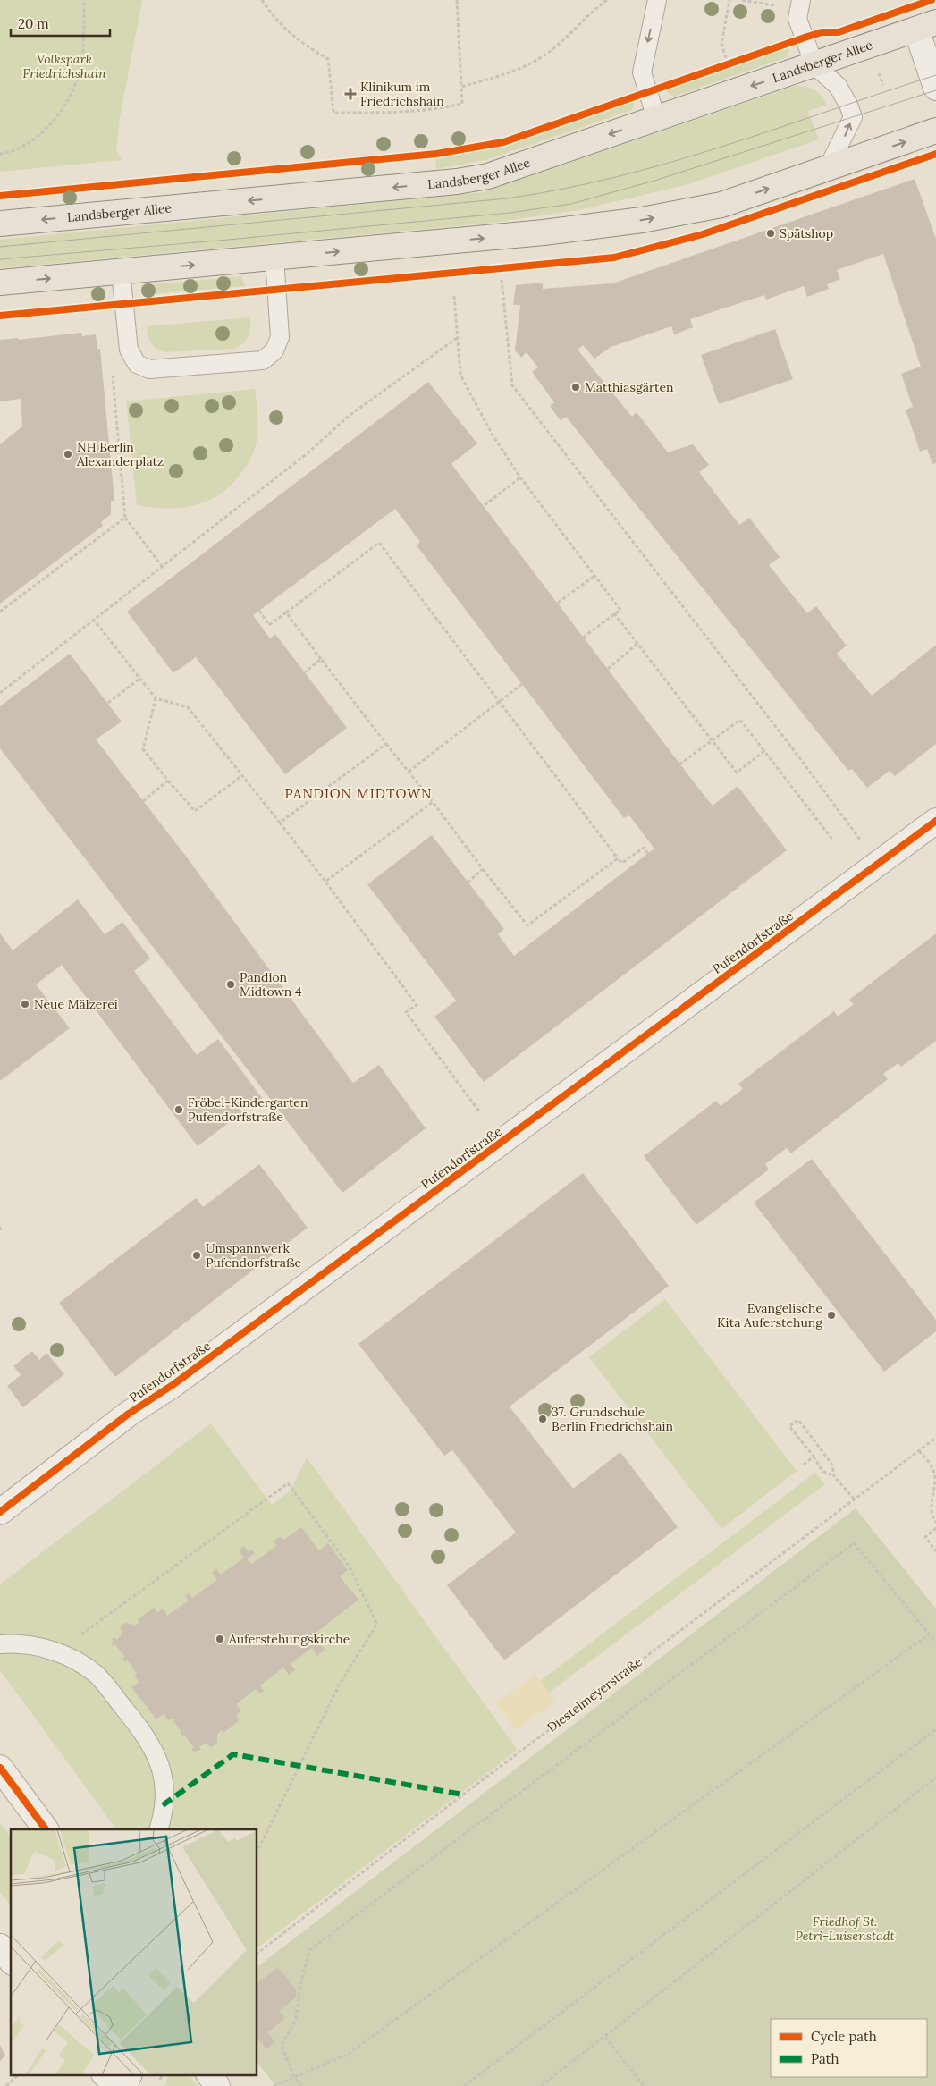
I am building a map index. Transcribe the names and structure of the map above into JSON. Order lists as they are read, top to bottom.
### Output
{
  "streets": {
    "main road": ["Landsberger Allee"],
    "street": ["Pufendorfstraße"],
    "path": ["Diestelmeyerstraße"]
  },
  "districts": ["PANDION MIDTOWN"],
  "parks": ["Volkspark Friedrichshain", "Friedhof St. Petri-Luisenstadt"],
  "places": {
    "health": ["Klinikum im Friedrichshain"],
    "other": [
      "Spätshop",
      "Matthiasgärten",
      "NH Berlin Alexanderplatz",
      "Pandion Midtown 4",
      "Neue Mälzerei",
      "Fröbel-Kindergarten Pufendorfstraße",
      "Umspannwerk Pufendorfstraße",
      "Evangelische Kita Auferstehung",
      "37. Grundschule Berlin Friedrichshain",
      "Auferstehungskirche"
    ]
  },
  "legend": ["Cycle path", "Path"],
  "scale_bar": "20 m"
}
